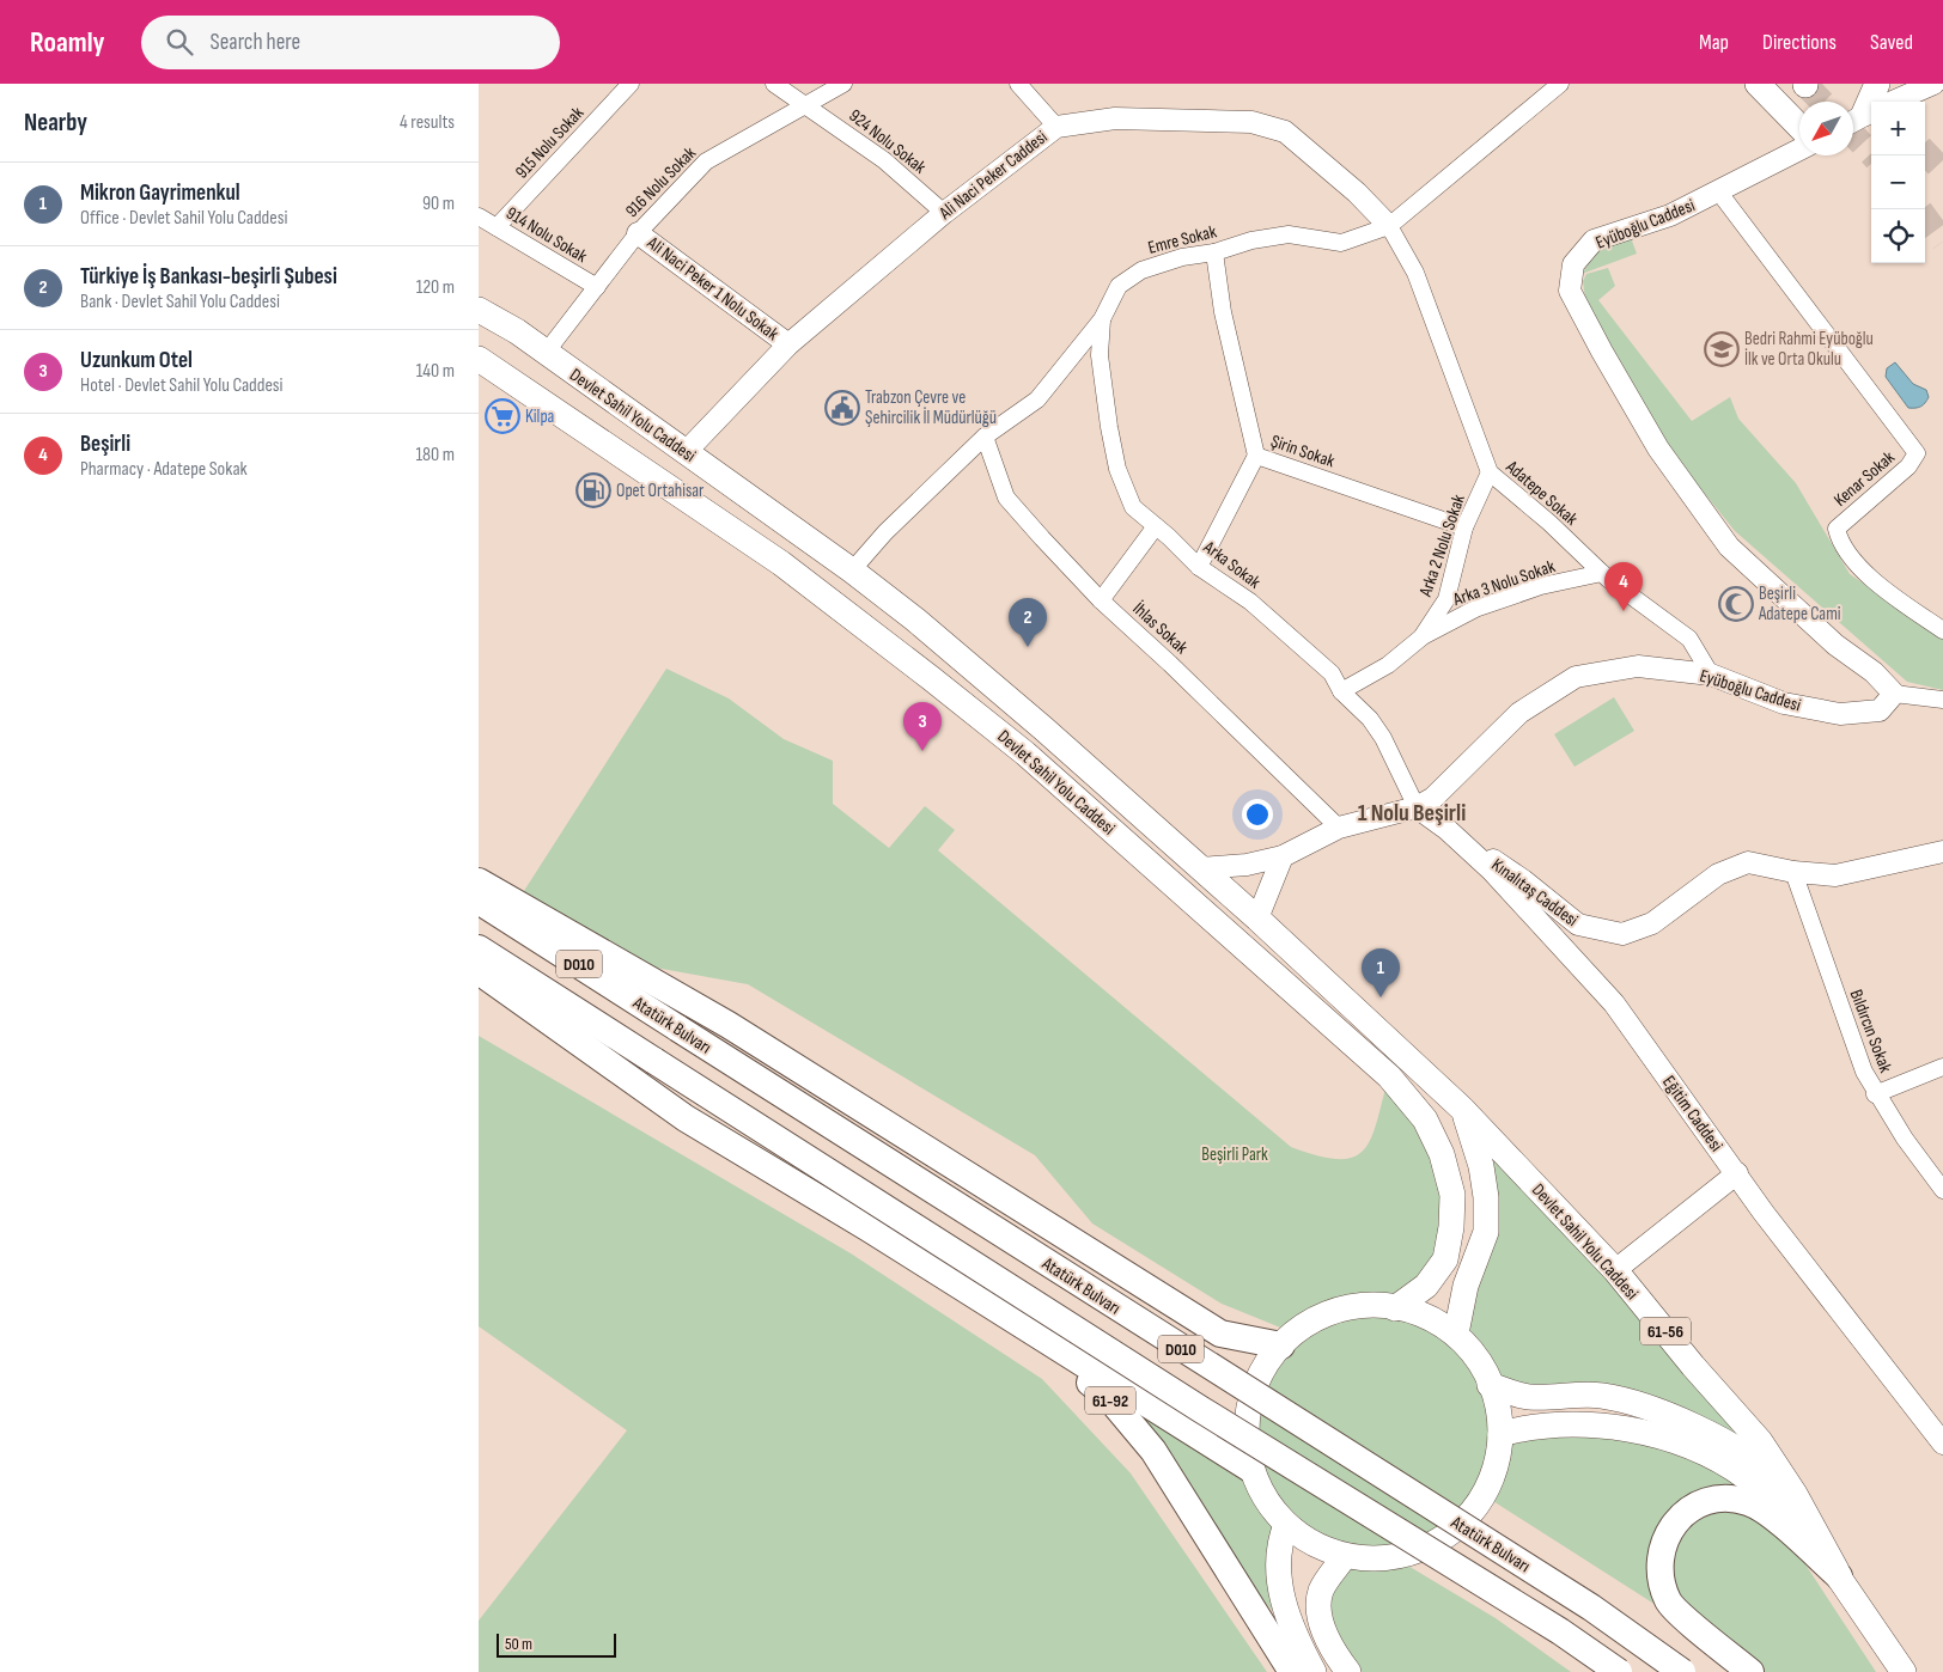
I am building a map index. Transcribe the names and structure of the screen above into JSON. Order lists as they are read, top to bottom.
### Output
{
  "streets": {
    "highway": [
      "D010",
      "Atatürk Bulvarı",
      "61-56",
      "61-92"
    ],
    "main road": ["Devlet Sahil Yolu Caddesi"],
    "street": [
      "924 Nolu Sokak",
      "915 Nolu Sokak",
      "Ali Naci Peker Caddesi",
      "916 Nolu Sokak",
      "Eyüboğlu Caddesi",
      "914 Nolu Sokak",
      "Emre Sokak",
      "Ali Naci Peker 1 Nolu Sokak",
      "Şirin Sokak",
      "Kenar Sokak",
      "Adatepe Sokak",
      "Arka 2 Nolu Sokak",
      "Arka Sokak",
      "Arka 3 Nolu Sokak",
      "İhlas Sokak",
      "Kınalıtaş Caddesi",
      "Bıldırcın Sokak",
      "Eğitim Caddesi"
    ]
  },
  "crossings": [
    ["924 Nolu Sokak", "Ali Naci Peker Caddesi"],
    ["924 Nolu Sokak", "916 Nolu Sokak"],
    ["915 Nolu Sokak", "914 Nolu Sokak"],
    ["Ali Naci Peker Caddesi", "Emre Sokak"],
    ["Ali Naci Peker Caddesi", "Ali Naci Peker 1 Nolu Sokak"],
    ["Ali Naci Peker Caddesi", "Devlet Sahil Yolu Caddesi"],
    ["Ali Naci Peker Caddesi", "Adatepe Sokak"],
    ["916 Nolu Sokak", "914 Nolu Sokak"],
    ["916 Nolu Sokak", "Ali Naci Peker 1 Nolu Sokak"],
    ["916 Nolu Sokak", "Devlet Sahil Yolu Caddesi"],
    ["Eyüboğlu Caddesi", "Devlet Sahil Yolu Caddesi"],
    ["Eyüboğlu Caddesi", "Kenar Sokak"],
    ["Eyüboğlu Caddesi", "Adatepe Sokak"],
    ["Eyüboğlu Caddesi", "Arka Sokak"],
    ["Eyüboğlu Caddesi", "İhlas Sokak"],
    ["Eyüboğlu Caddesi", "Eğitim Caddesi"],
    ["Emre Sokak", "Devlet Sahil Yolu Caddesi"],
    ["Emre Sokak", "Şirin Sokak"],
    ["Emre Sokak", "Adatepe Sokak"],
    ["Emre Sokak", "Arka Sokak"],
    ["Emre Sokak", "İhlas Sokak"],
    ["Devlet Sahil Yolu Caddesi", "61-56"],
    ["Şirin Sokak", "Arka 2 Nolu Sokak"],
    ["Adatepe Sokak", "Arka 2 Nolu Sokak"],
    ["Adatepe Sokak", "Arka 3 Nolu Sokak"],
    ["Arka 2 Nolu Sokak", "Arka Sokak"],
    ["Arka 2 Nolu Sokak", "Arka 3 Nolu Sokak"],
    ["Arka Sokak", "Eğitim Caddesi"],
    ["Kınalıtaş Caddesi", "Bıldırcın Sokak"],
    ["Kınalıtaş Caddesi", "Eğitim Caddesi"]
  ],
  "districts": ["1 Nolu Beşirli"],
  "parks": ["Beşirli Park"],
  "places": {
    "school or university": ["Bedri Rahmi Eyüboğlu İlk ve Orta Okulu"],
    "public building": ["Trabzon Çevre ve Şehircilik İl Müdürlüğü"],
    "supermarket": ["Kilpa"],
    "fuel station": ["Opet Ortahisar"],
    "mosque": ["Beşirli Adatepe Cami"]
  },
  "scale_bar": "50 m",
  "north": "bottom left",
  "page": {
    "header": "Roamly",
    "search": "Search here",
    "nav": ["Map", "Directions", "Saved"],
    "heading": ["Nearby", "4 results"],
    "map_buttons": ["+", "−"],
    "list": [
      {
        "mark": "1",
        "name": "Mikron Gayrimenkul",
        "note": "Office · Devlet Sahil Yolu Caddesi",
        "value": "90 m"
      },
      {
        "mark": "2",
        "name": "Türkiye İş Bankası-beşirli Şubesi",
        "note": "Bank · Devlet Sahil Yolu Caddesi",
        "value": "120 m"
      },
      {
        "mark": "3",
        "name": "Uzunkum Otel",
        "note": "Hotel · Devlet Sahil Yolu Caddesi",
        "value": "140 m"
      },
      {
        "mark": "4",
        "name": "Beşirli",
        "note": "Pharmacy · Adatepe Sokak",
        "value": "180 m"
      }
    ],
    "pins": [
      "4",
      "2",
      "3",
      "1"
    ],
    "scale": "50 m"
  }
}
